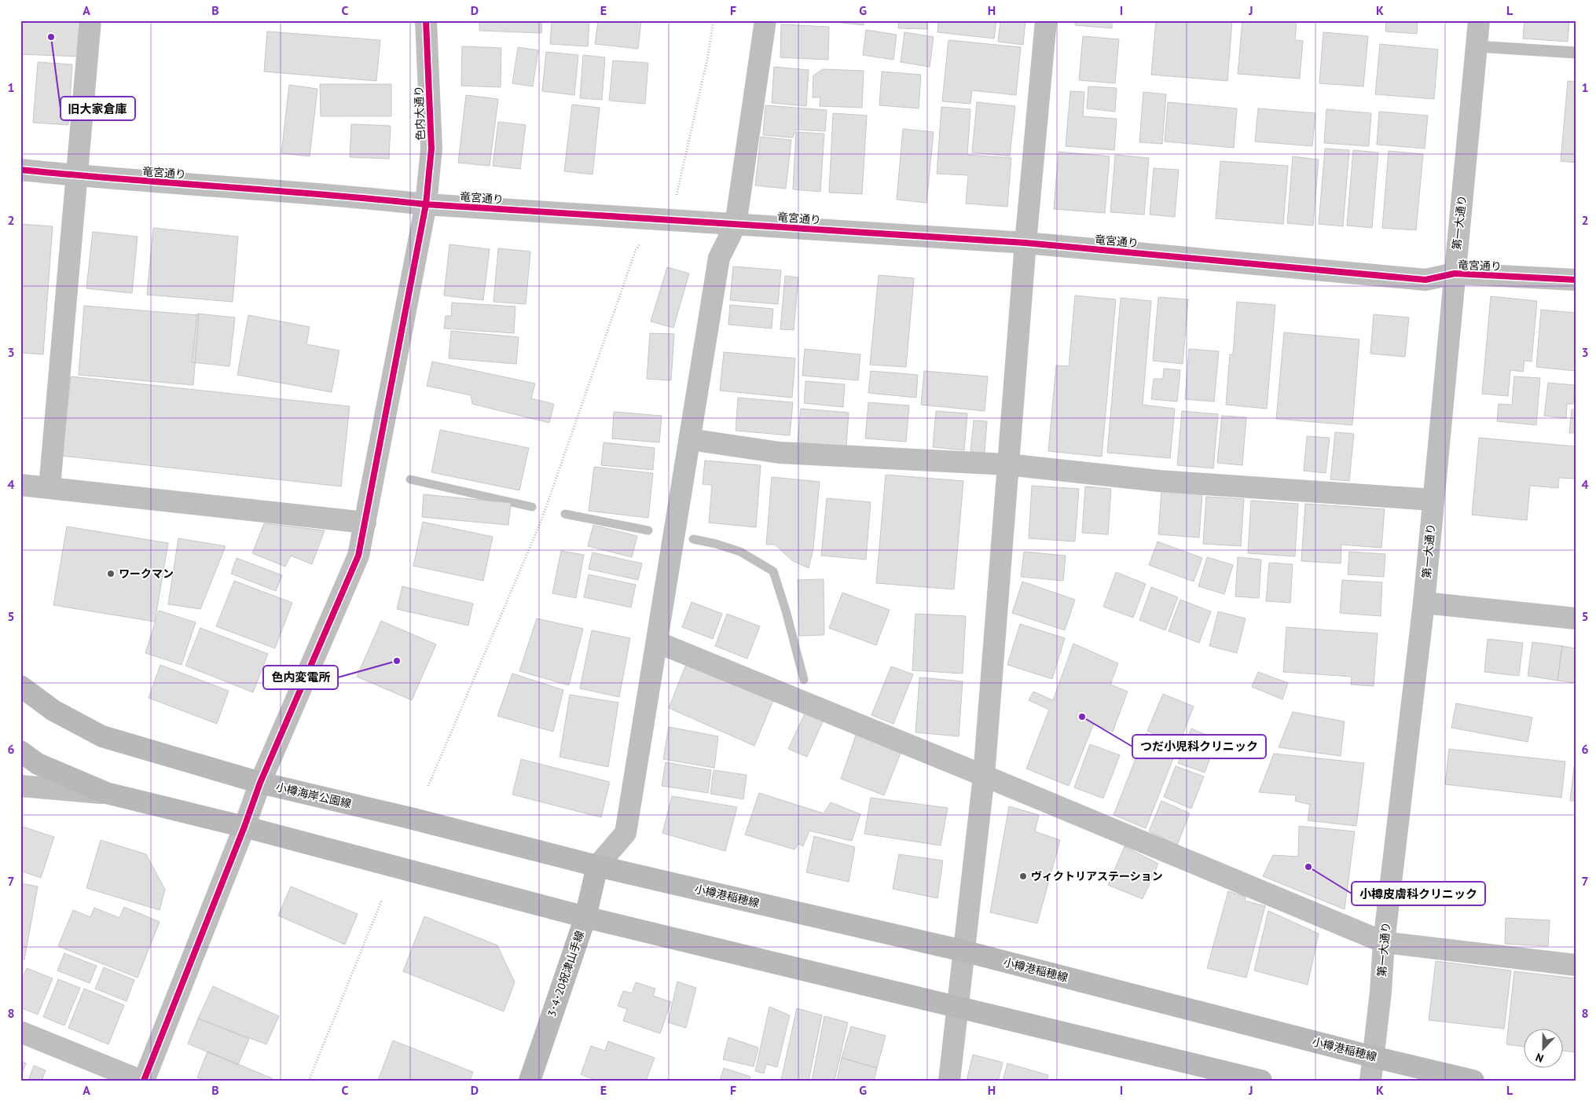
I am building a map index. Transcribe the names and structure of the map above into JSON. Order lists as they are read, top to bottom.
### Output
{
  "streets": {
    "main road": ["小樽海岸公園線", "小樽港稲穂線", "3･4･20祝津山手線"],
    "street": ["色内大通り", "竜宮通り", "第一大通り"]
  },
  "crossings": [
    ["色内大通り", "竜宮通り"],
    ["色内大通り", "小樽海岸公園線"],
    ["竜宮通り", "第一大通り"],
    ["第一大通り", "小樽港稲穂線"],
    ["小樽海岸公園線", "小樽港稲穂線"],
    ["小樽海岸公園線", "3･4･20祝津山手線"],
    ["小樽港稲穂線", "3･4･20祝津山手線"]
  ],
  "places": [
    "旧大家倉庫",
    "ワークマン",
    "色内変電所",
    "つだ小児科クリニック",
    "小樽皮膚科クリニック",
    "ヴィクトリアステーション"
  ],
  "north": "bottom",
  "grid": {
    "columns": [
      "A",
      "B",
      "C",
      "D",
      "E",
      "F",
      "G",
      "H",
      "I",
      "J",
      "K",
      "L"
    ],
    "rows": [
      "1",
      "2",
      "3",
      "4",
      "5",
      "6",
      "7",
      "8"
    ]
  }
}
